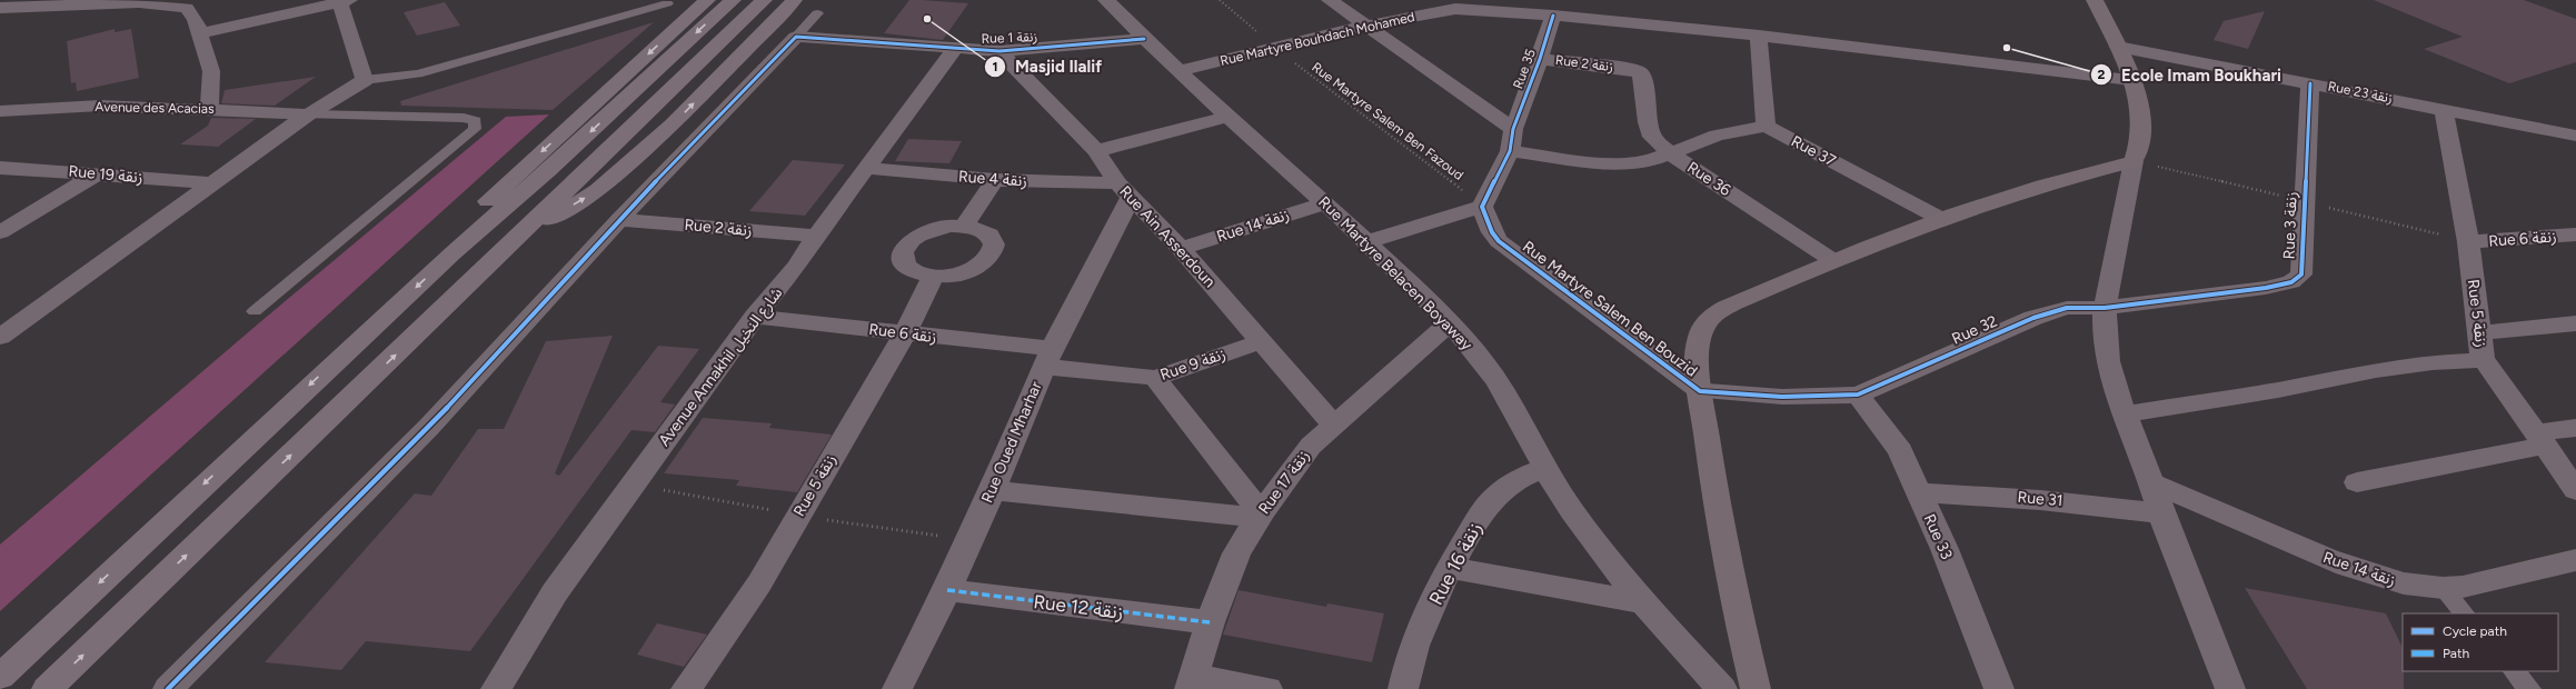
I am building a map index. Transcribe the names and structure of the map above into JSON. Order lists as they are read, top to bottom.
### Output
{
  "streets": {
    "street": [
      "Rue 1 زنقة",
      "Rue Martyre Bouhdach Mohamed",
      "Rue 2 زنقة",
      "Rue 35",
      "Rue 23 زنقة",
      "Avenue des Acacias",
      "Rue 37",
      "Rue 19 زنقة",
      "Rue 4 زنقة",
      "Rue 36",
      "Rue 14 زنقة",
      "Rue 3 زنقة",
      "Rue Ain Asserdoun",
      "Rue 6 زنقة",
      "Rue Martyre Belacen Boyaway",
      "Rue Martyre Salem Ben Bouzid",
      "Rue 5 زنقة",
      "Rue 32",
      "Rue 9 زنقة",
      "Avenue Annakhil شارع النخيل",
      "Rue Oued Mharhar",
      "Rue 17 زنقة",
      "Rue 31",
      "Rue 33",
      "Rue 16 زنقة",
      "Rue 12 زنقة"
    ],
    "path": ["Rue Martyre Salem Ben Fazoud"]
  },
  "crossings": [
    ["Rue 1 زنقة", "Rue Ain Asserdoun"],
    ["Rue 1 زنقة", "Rue Martyre Belacen Boyaway"],
    ["Rue 1 زنقة", "Avenue Annakhil شارع النخيل"],
    ["Rue Martyre Bouhdach Mohamed", "Rue 35"],
    ["Rue Martyre Bouhdach Mohamed", "Rue Martyre Salem Ben Fazoud"],
    ["Rue Martyre Bouhdach Mohamed", "Rue Martyre Belacen Boyaway"],
    ["Rue 2 زنقة", "Rue 35"],
    ["Rue 2 زنقة", "Rue 36"],
    ["Rue 2 زنقة", "Avenue Annakhil شارع النخيل"],
    ["Rue 23 زنقة", "Rue 3 زنقة"],
    ["Rue 23 زنقة", "Rue 5 زنقة"],
    ["Rue Martyre Salem Ben Fazoud", "Rue Martyre Salem Ben Bouzid"],
    ["Rue 4 زنقة", "Rue Ain Asserdoun"],
    ["Rue 4 زنقة", "Avenue Annakhil شارع النخيل"],
    ["Rue 4 زنقة", "Rue Oued Mharhar"],
    ["Rue 14 زنقة", "Rue Ain Asserdoun"],
    ["Rue 14 زنقة", "Rue Martyre Belacen Boyaway"],
    ["Rue 3 زنقة", "Rue 32"],
    ["Rue Ain Asserdoun", "Rue 9 زنقة"],
    ["Rue Ain Asserdoun", "Rue Oued Mharhar"],
    ["Rue Ain Asserdoun", "Rue 17 زنقة"],
    ["Rue 6 زنقة", "Rue 5 زنقة"],
    ["Rue 6 زنقة", "Rue 9 زنقة"],
    ["Rue 6 زنقة", "Avenue Annakhil شارع النخيل"],
    ["Rue 6 زنقة", "Rue Oued Mharhar"],
    ["Rue Martyre Belacen Boyaway", "Rue 17 زنقة"],
    ["Rue Martyre Belacen Boyaway", "Rue 16 زنقة"],
    ["Rue Martyre Salem Ben Bouzid", "Rue 32"],
    ["Rue Martyre Salem Ben Bouzid", "Rue 33"],
    ["Rue 32", "Rue 33"],
    ["Rue 9 زنقة", "Rue Oued Mharhar"],
    ["Rue Oued Mharhar", "Rue 12 زنقة"],
    ["Rue 17 زنقة", "Rue 12 زنقة"],
    ["Rue 31", "Rue 33"]
  ],
  "places": ["Masjid Ilalif", "Ecole Imam Boukhari"],
  "legend": ["Cycle path", "Path"]
}
